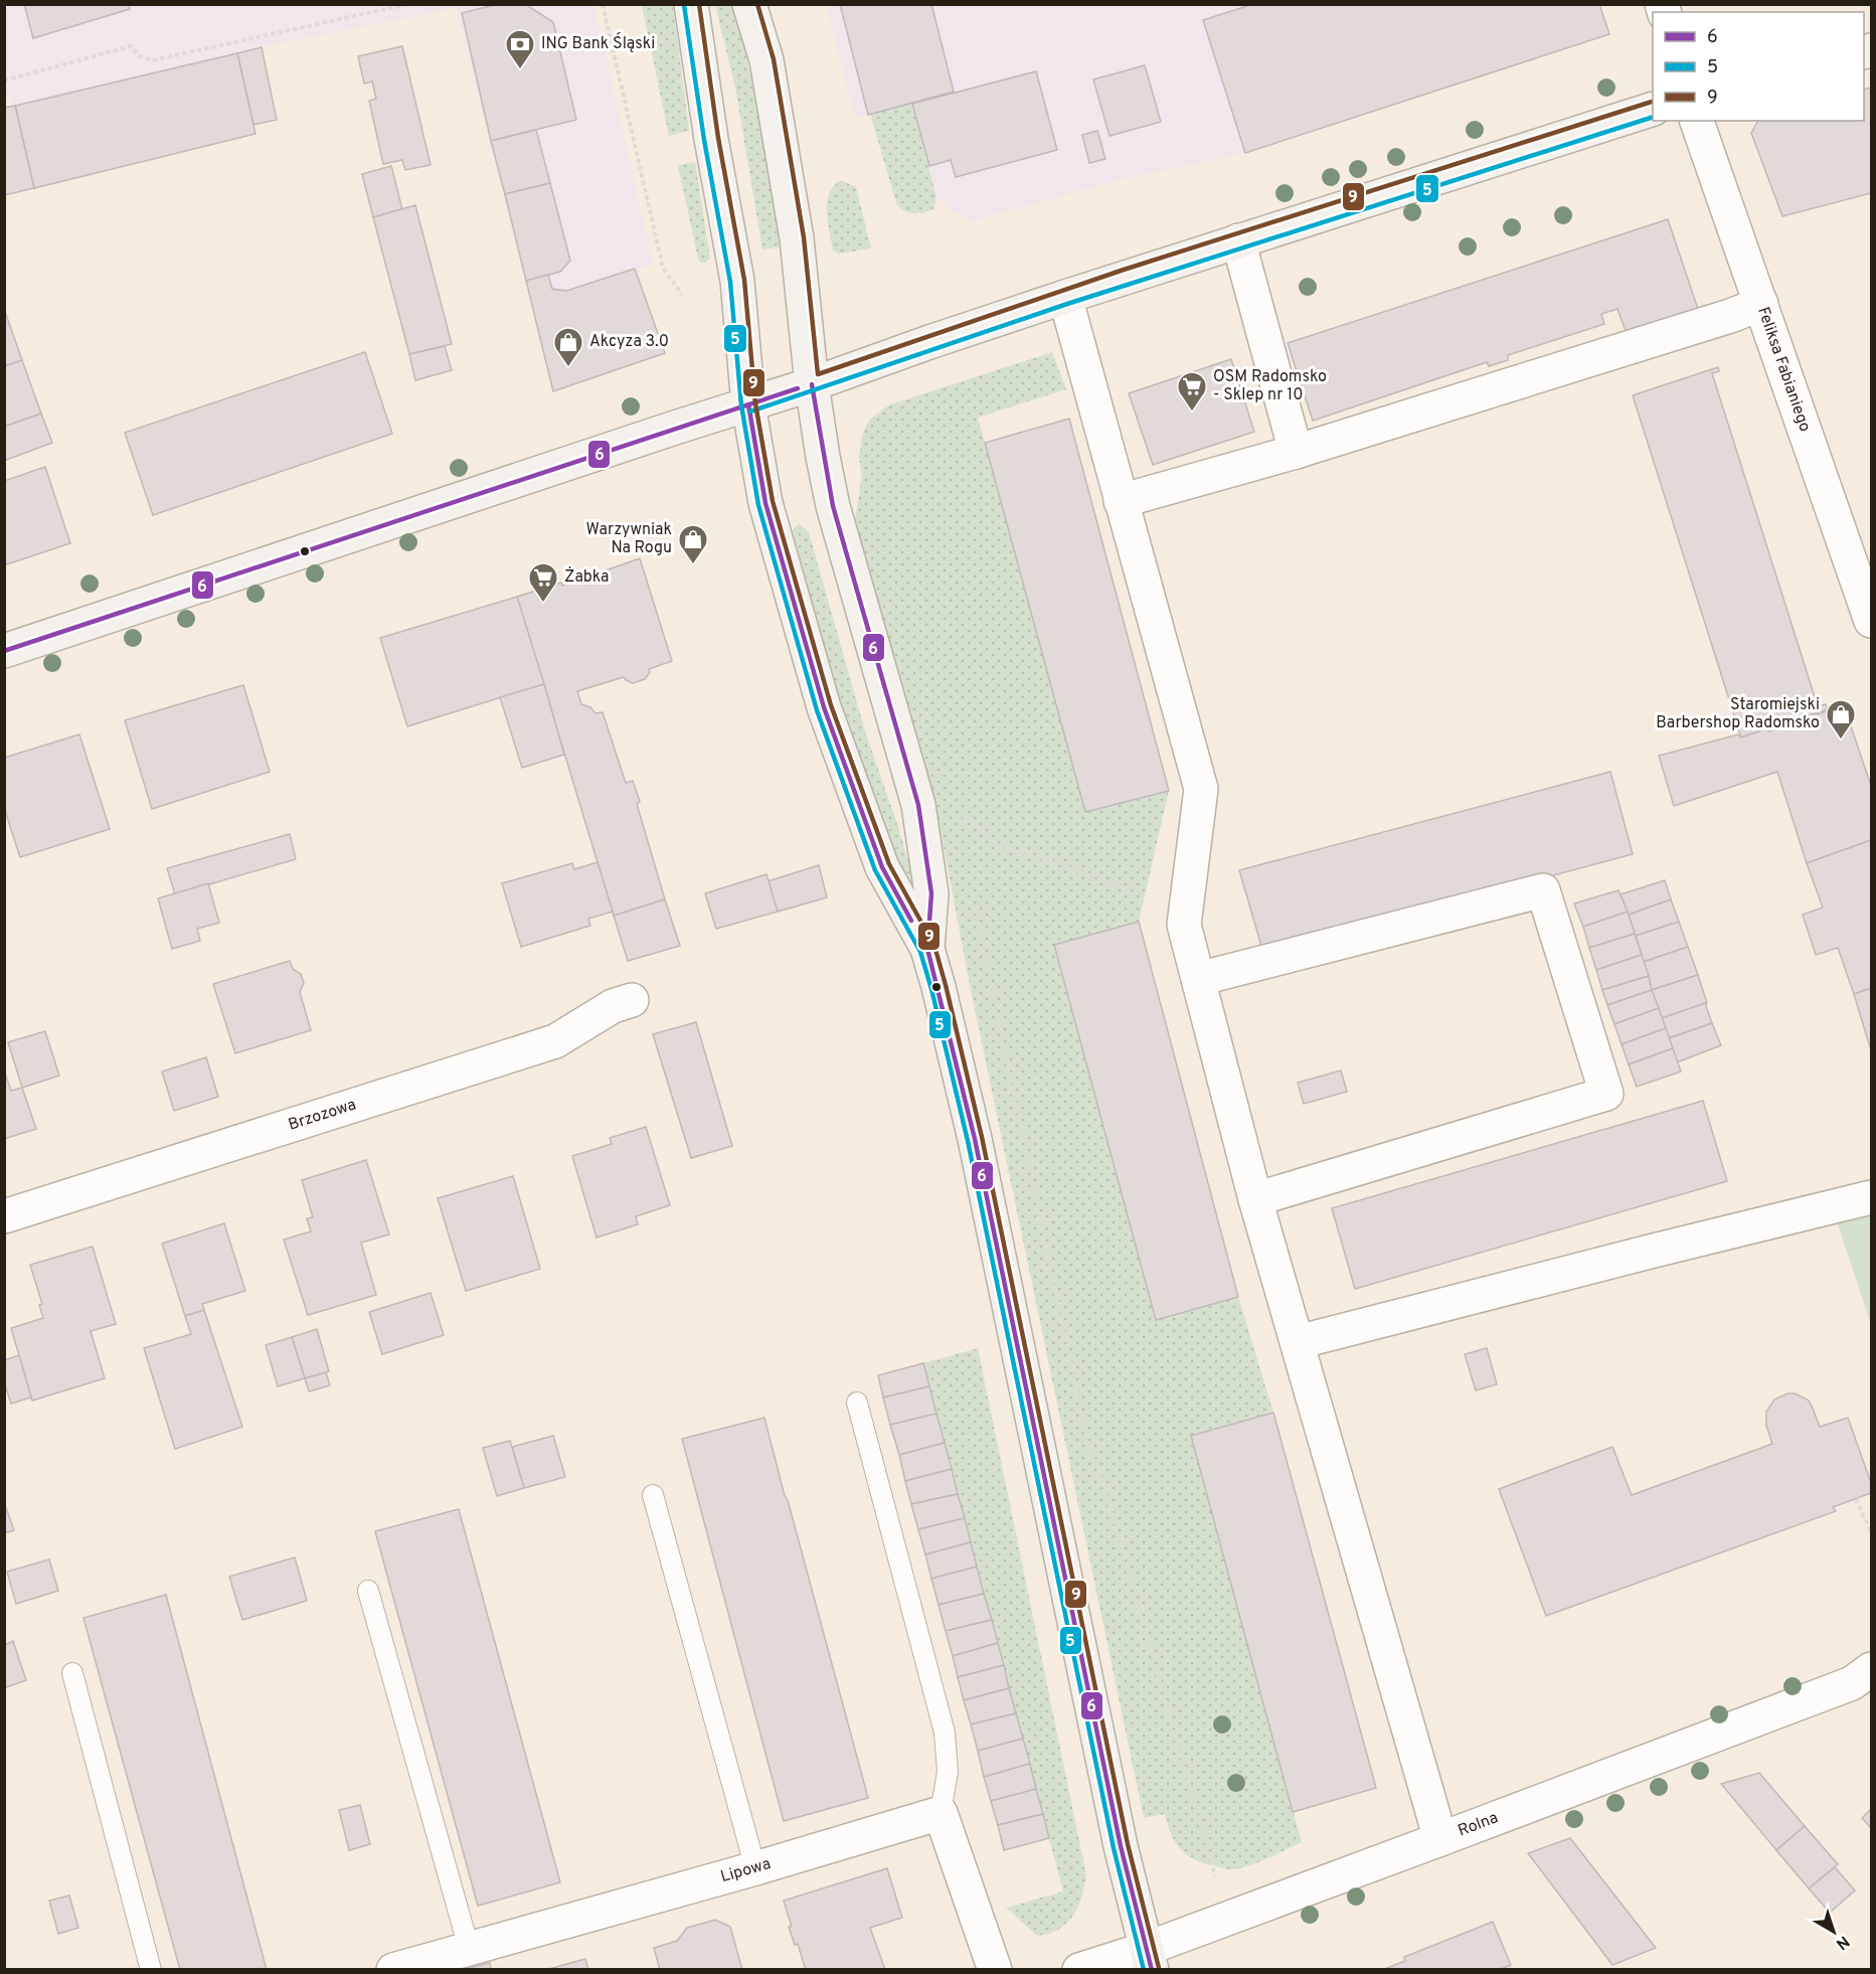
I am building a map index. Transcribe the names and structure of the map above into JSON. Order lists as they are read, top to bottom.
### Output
{
  "streets": {
    "street": [
      "Feliksa Fabianiego",
      "Brzozowa",
      "Rolna",
      "Lipowa"
    ]
  },
  "places": {
    "bank": ["ING Bank Śląski"],
    "shop": ["Akcyza 3.0", "Warzywniak Na Rogu", "Staromiejski Barbershop Radomsko"],
    "supermarket": ["OSM Radomsko - Sklep nr 10", "Żabka"]
  },
  "lines": ["transit line 9", "transit line 5", "transit line 6"],
  "legend": ["6", "5", "9"],
  "north": "bottom right"
}
